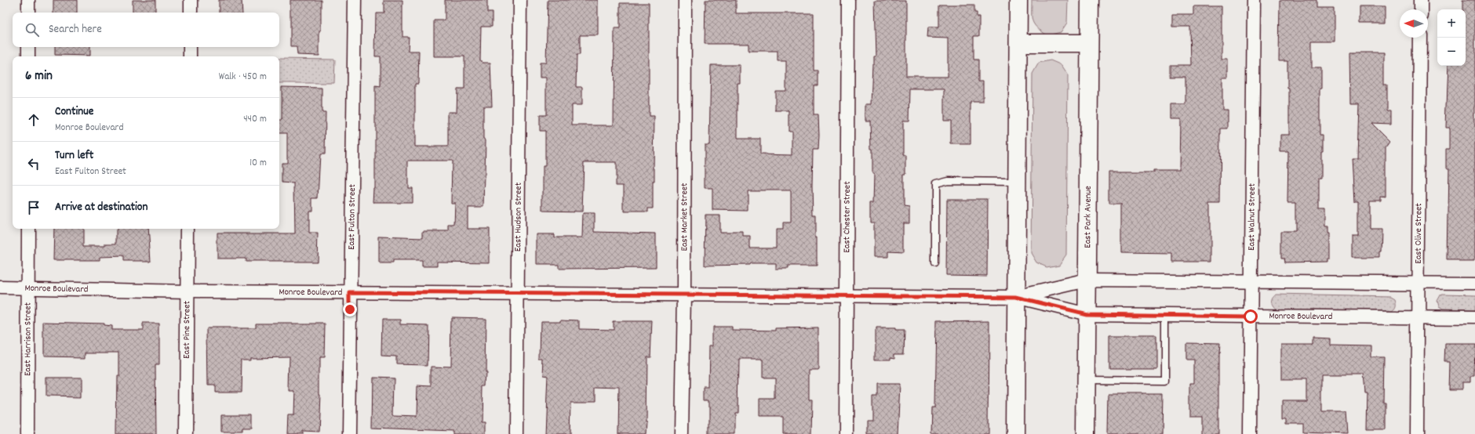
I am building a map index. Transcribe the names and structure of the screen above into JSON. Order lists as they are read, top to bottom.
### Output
{
  "streets": {
    "highway": ["East Park Avenue"],
    "street": [
      "East Fulton Street",
      "East Hudson Street",
      "East Market Street",
      "East Chester Street",
      "East Walnut Street",
      "East Olive Street",
      "Monroe Boulevard",
      "East Pine Street",
      "East Harrison Street"
    ]
  },
  "crossings": [
    ["East Fulton Street", "Monroe Boulevard"],
    ["East Hudson Street", "Monroe Boulevard"],
    ["East Market Street", "Monroe Boulevard"],
    ["East Chester Street", "Monroe Boulevard"],
    ["East Park Avenue", "Monroe Boulevard"],
    ["East Walnut Street", "Monroe Boulevard"],
    ["East Olive Street", "Monroe Boulevard"],
    ["Monroe Boulevard", "East Pine Street"],
    ["Monroe Boulevard", "East Harrison Street"]
  ],
  "north": "left",
  "page": {
    "map_buttons": ["+", "−"],
    "search": "Search here",
    "heading": ["6 min", "Walk · 450 m"],
    "list": [
      ["Continue", "Monroe Boulevard", "440 m"],
      ["Turn left", "East Fulton Street", "10 m"],
      "Arrive at destination"
    ]
  }
}
